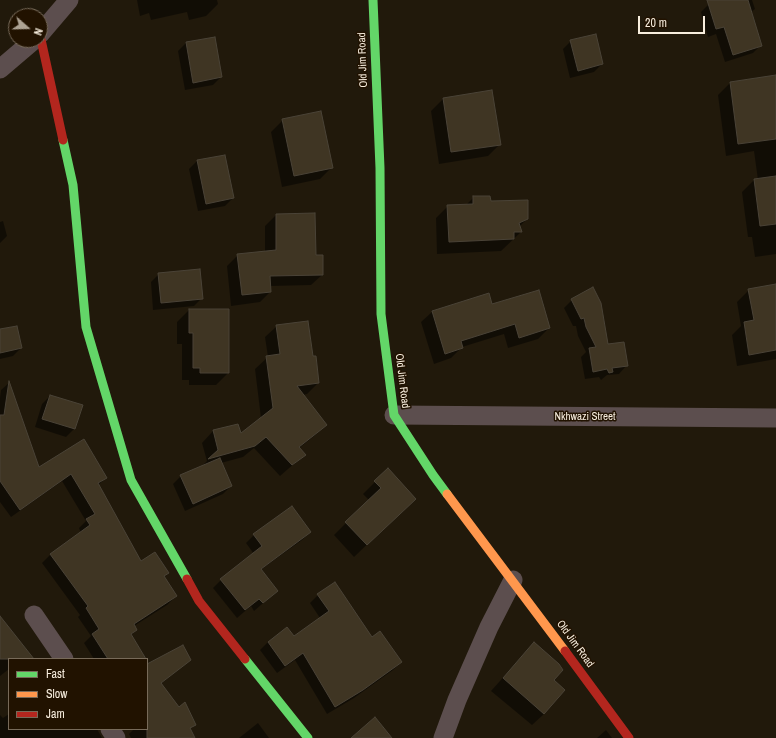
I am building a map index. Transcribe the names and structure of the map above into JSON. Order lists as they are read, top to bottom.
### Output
{
  "streets": {
    "street": ["Old Jim Road", "Nkhwazi Street"]
  },
  "crossings": [
    ["Old Jim Road", "Nkhwazi Street"]
  ],
  "legend": ["Fast", "Slow", "Jam"],
  "scale_bar": "20 m",
  "north": "right"
}
